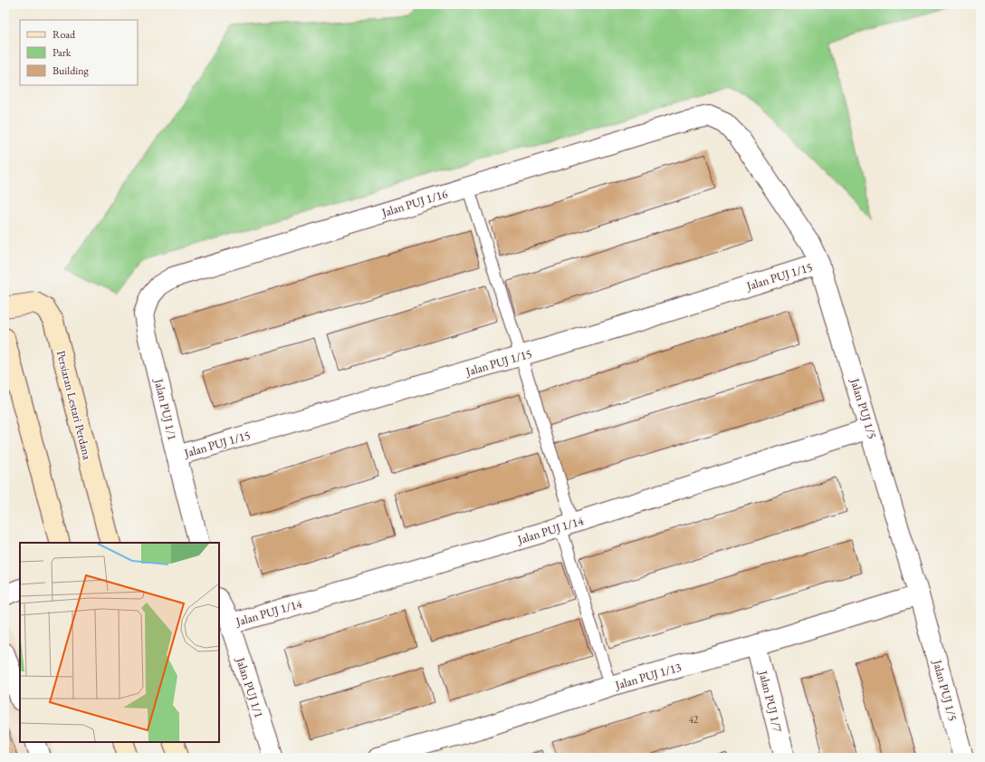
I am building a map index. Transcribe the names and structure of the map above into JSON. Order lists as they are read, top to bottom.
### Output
{
  "streets": {
    "main road": ["Persiaran Lestari Perdana"],
    "street": [
      "Jalan PUJ 1/16",
      "Jalan PUJ 1/15",
      "Jalan PUJ 1/5",
      "Jalan PUJ 1/1",
      "Jalan PUJ 1/14",
      "Jalan PUJ 1/13",
      "Jalan PUJ 1/7"
    ]
  },
  "crossings": [
    ["Jalan PUJ 1/16", "Jalan PUJ 1/5"],
    ["Jalan PUJ 1/16", "Jalan PUJ 1/1"],
    ["Jalan PUJ 1/15", "Jalan PUJ 1/5"],
    ["Jalan PUJ 1/15", "Jalan PUJ 1/1"],
    ["Jalan PUJ 1/5", "Jalan PUJ 1/14"],
    ["Jalan PUJ 1/5", "Jalan PUJ 1/13"],
    ["Jalan PUJ 1/1", "Jalan PUJ 1/14"],
    ["Jalan PUJ 1/13", "Jalan PUJ 1/7"]
  ],
  "house_numbers": ["42"],
  "legend": ["Road", "Park", "Building"]
}
